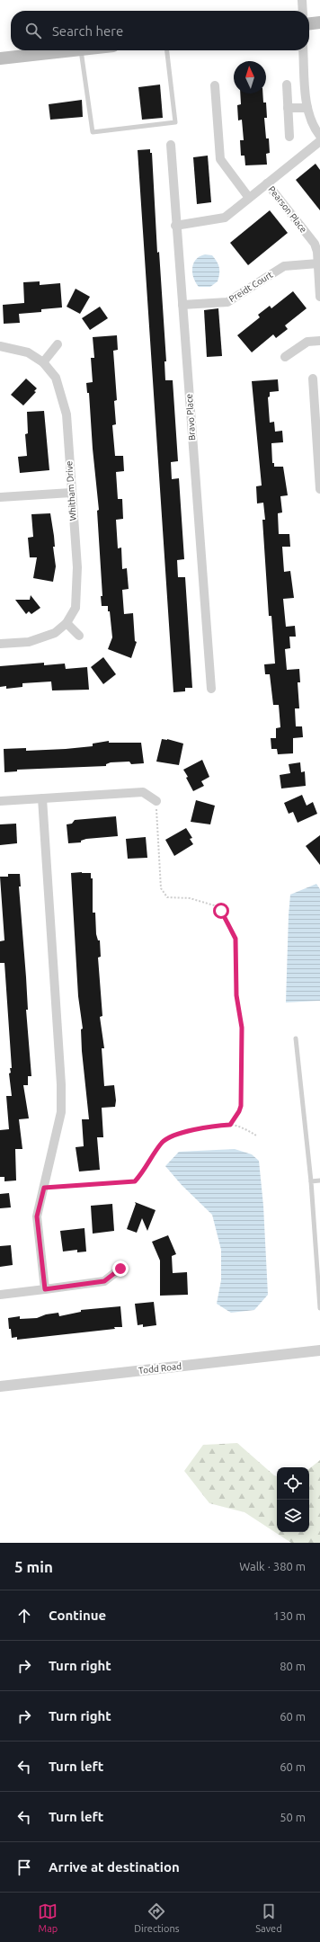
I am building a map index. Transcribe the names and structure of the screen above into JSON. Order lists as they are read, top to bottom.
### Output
{
  "streets": {
    "street": [
      "Pearson Place",
      "Preidt Court",
      "Bravo Place",
      "Whitham Drive",
      "Todd Road"
    ]
  },
  "crossings": [
    ["Pearson Place", "Preidt Court"],
    ["Preidt Court", "Bravo Place"]
  ],
  "north": "top",
  "page": {
    "search": "Search here",
    "heading": ["5 min", "Walk · 380 m"],
    "list": [
      ["Continue", "130 m"],
      ["Turn right", "80 m"],
      ["Turn right", "60 m"],
      ["Turn left", "60 m"],
      ["Turn left", "50 m"],
      "Arrive at destination"
    ],
    "nav": ["Map", "Directions", "Saved"]
  }
}
